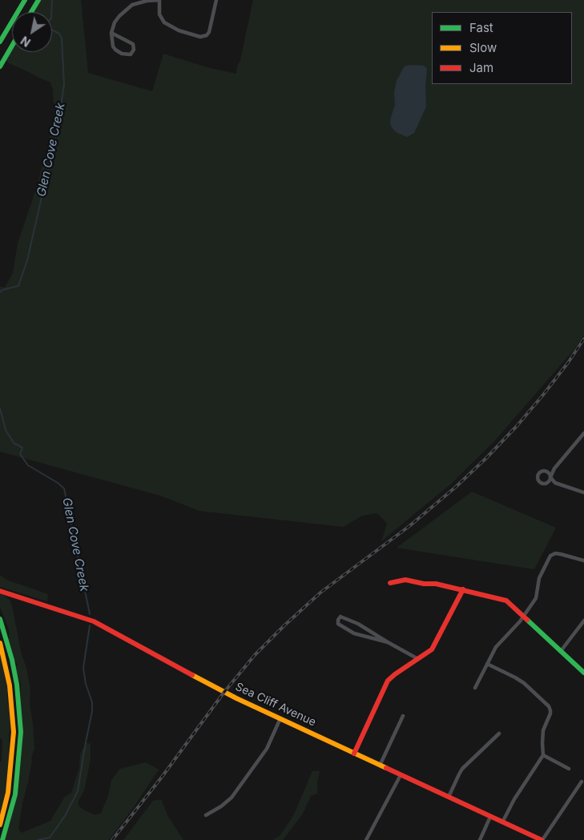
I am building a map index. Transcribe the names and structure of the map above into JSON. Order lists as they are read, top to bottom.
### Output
{
  "streets": {
    "street": ["Sea Cliff Avenue"]
  },
  "water": ["Glen Cove Creek"],
  "legend": ["Fast", "Slow", "Jam"],
  "north": "bottom left"
}
